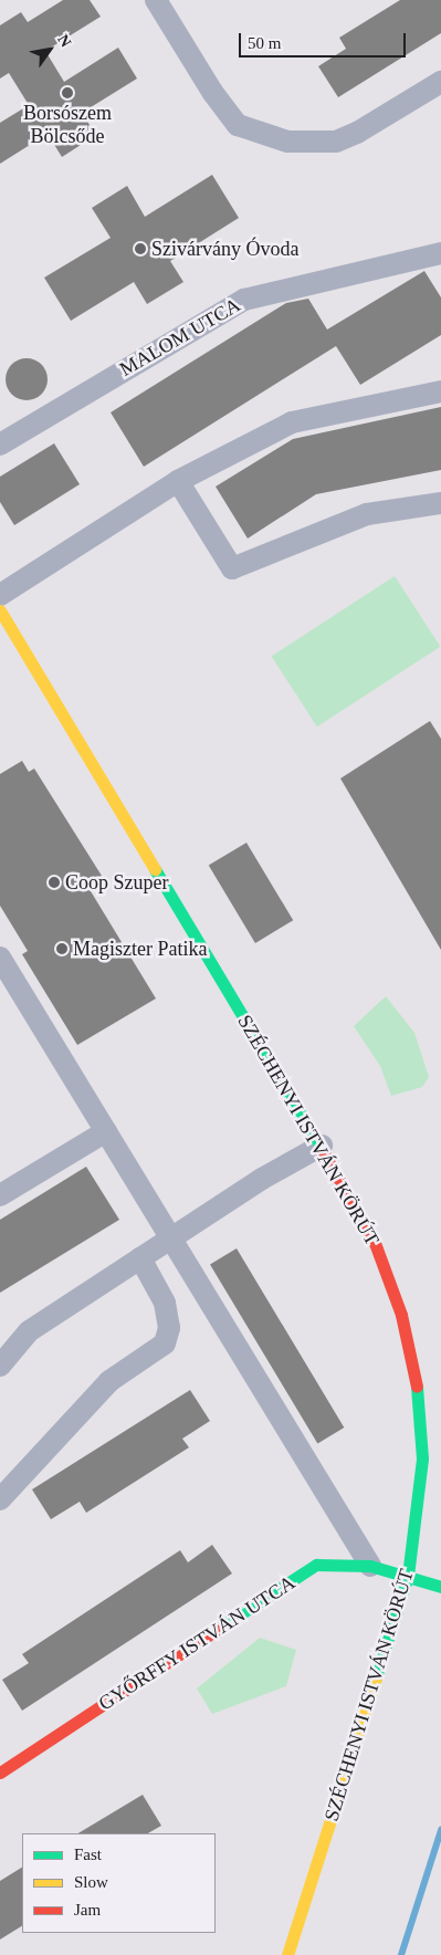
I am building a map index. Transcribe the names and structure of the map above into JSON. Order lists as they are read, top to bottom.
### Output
{
  "streets": {
    "street": ["MALOM UTCA", "SZÉCHENYI ISTVÁN KÖRÚT", "GYŐRFFY ISTVÁN UTCA"]
  },
  "crossings": [
    ["SZÉCHENYI ISTVÁN KÖRÚT", "GYŐRFFY ISTVÁN UTCA"]
  ],
  "places": [
    "Borsószem Bölcsőde",
    "Szivárvány Óvoda",
    "Coop Szuper",
    "Magiszter Patika"
  ],
  "legend": ["Fast", "Slow", "Jam"],
  "scale_bar": "50 m",
  "north": "top right"
}
